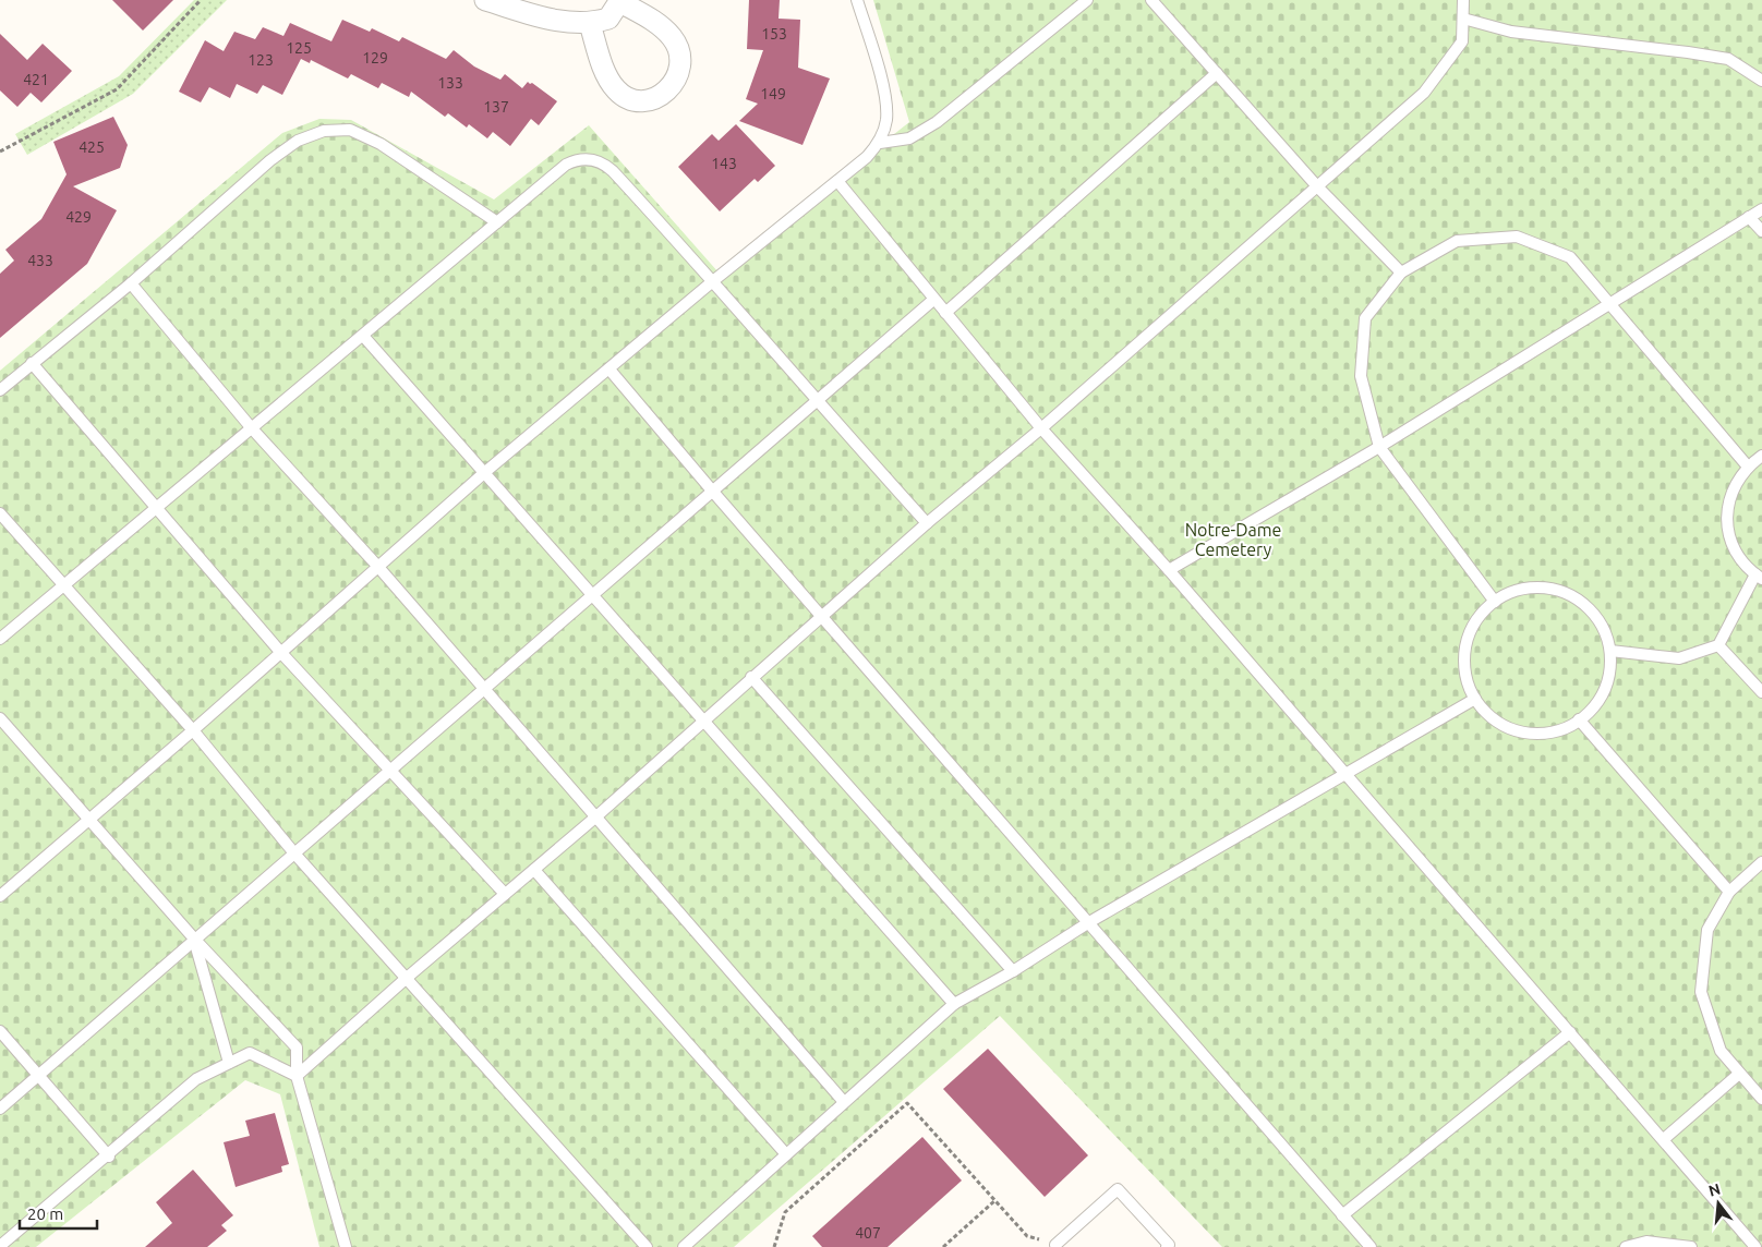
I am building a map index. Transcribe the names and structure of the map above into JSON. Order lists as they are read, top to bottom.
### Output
{
  "parks": ["Notre-Dame Cemetery"],
  "house_numbers": [
    "153",
    "125",
    "129",
    "123",
    "421",
    "133",
    "149",
    "137",
    "425",
    "143",
    "429",
    "433",
    "407"
  ],
  "scale_bar": "20 m",
  "north": "top"
}
